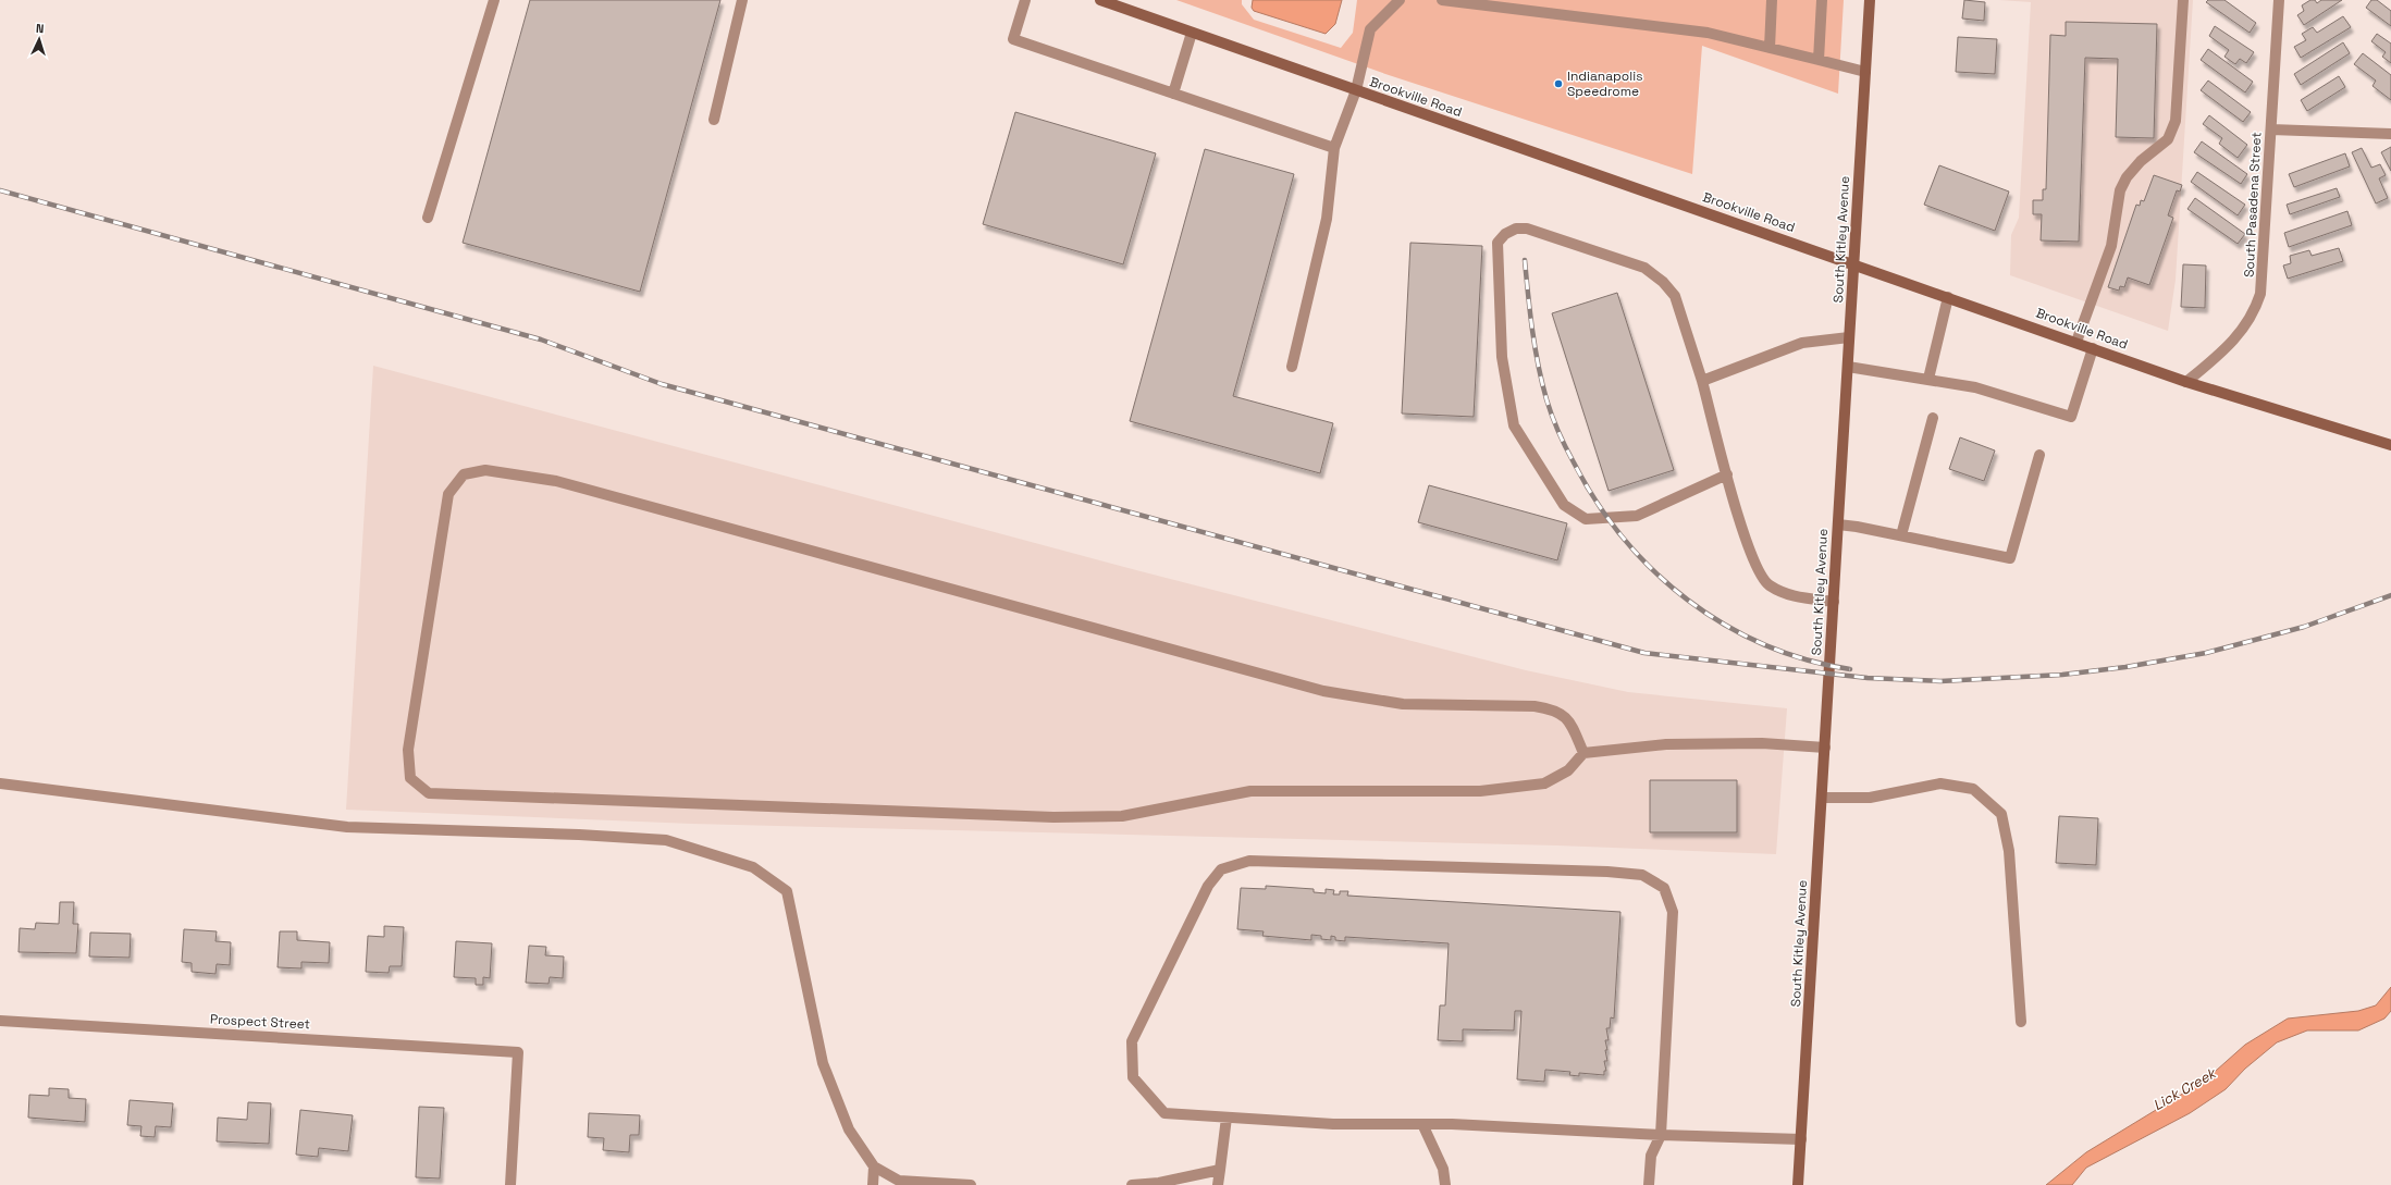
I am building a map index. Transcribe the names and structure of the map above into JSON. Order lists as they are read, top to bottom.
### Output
{
  "streets": {
    "main road": ["Brookville Road", "South Kitley Avenue"],
    "street": ["South Pasadena Street", "Prospect Street"]
  },
  "crossings": [
    ["Brookville Road", "South Pasadena Street"],
    ["Brookville Road", "South Kitley Avenue"]
  ],
  "water": ["Lick Creek"],
  "places": ["Indianapolis Speedrome"],
  "north": "top"
}
